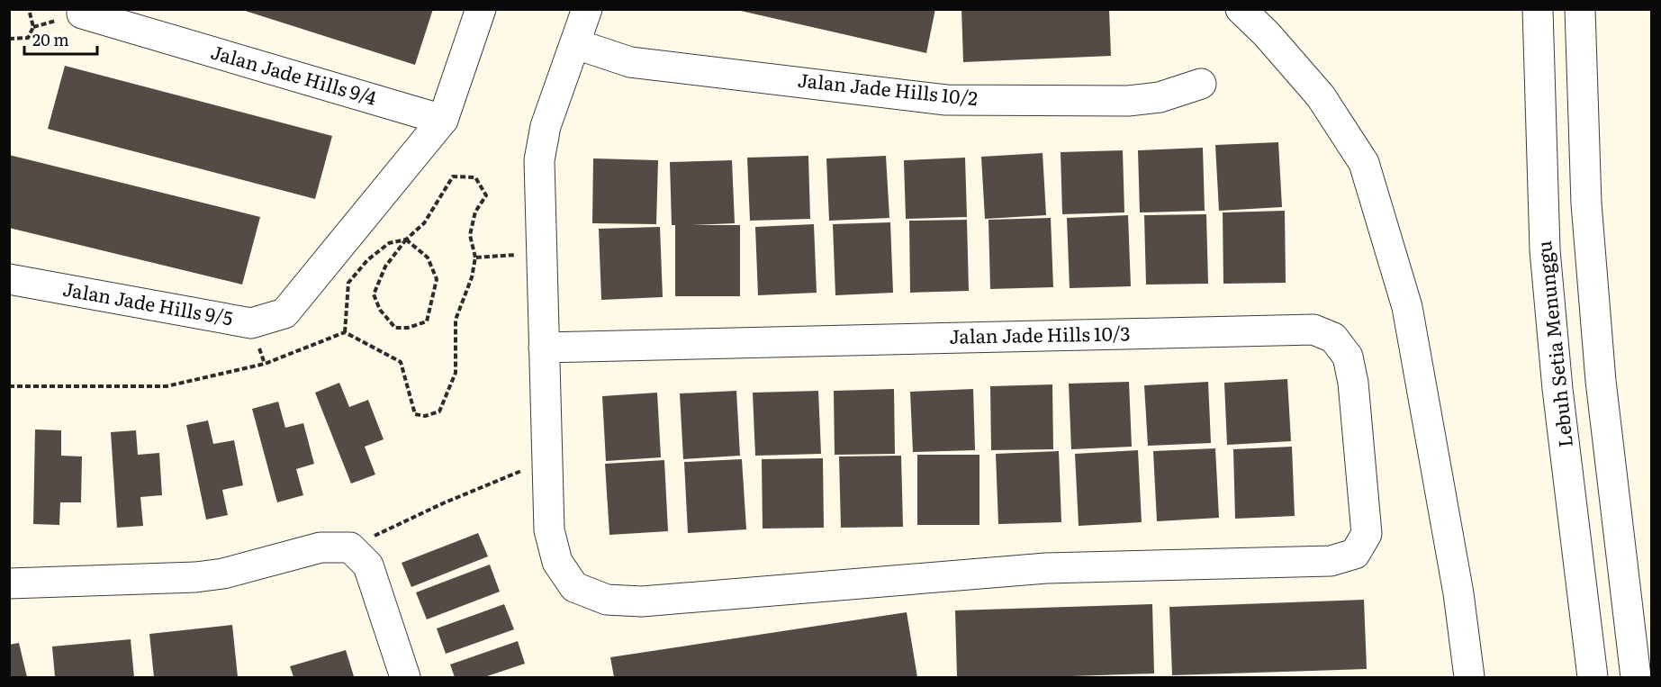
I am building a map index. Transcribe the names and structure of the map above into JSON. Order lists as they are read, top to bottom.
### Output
{
  "streets": {
    "street": [
      "Jalan Jade Hills 9/4",
      "Jalan Jade Hills 10/2",
      "Jalan Jade Hills 9/5",
      "Jalan Jade Hills 10/3",
      "Lebuh Setia Menunggu"
    ]
  },
  "crossings": [
    ["Jalan Jade Hills 9/4", "Jalan Jade Hills 9/5"]
  ],
  "scale_bar": "20 m"
}
